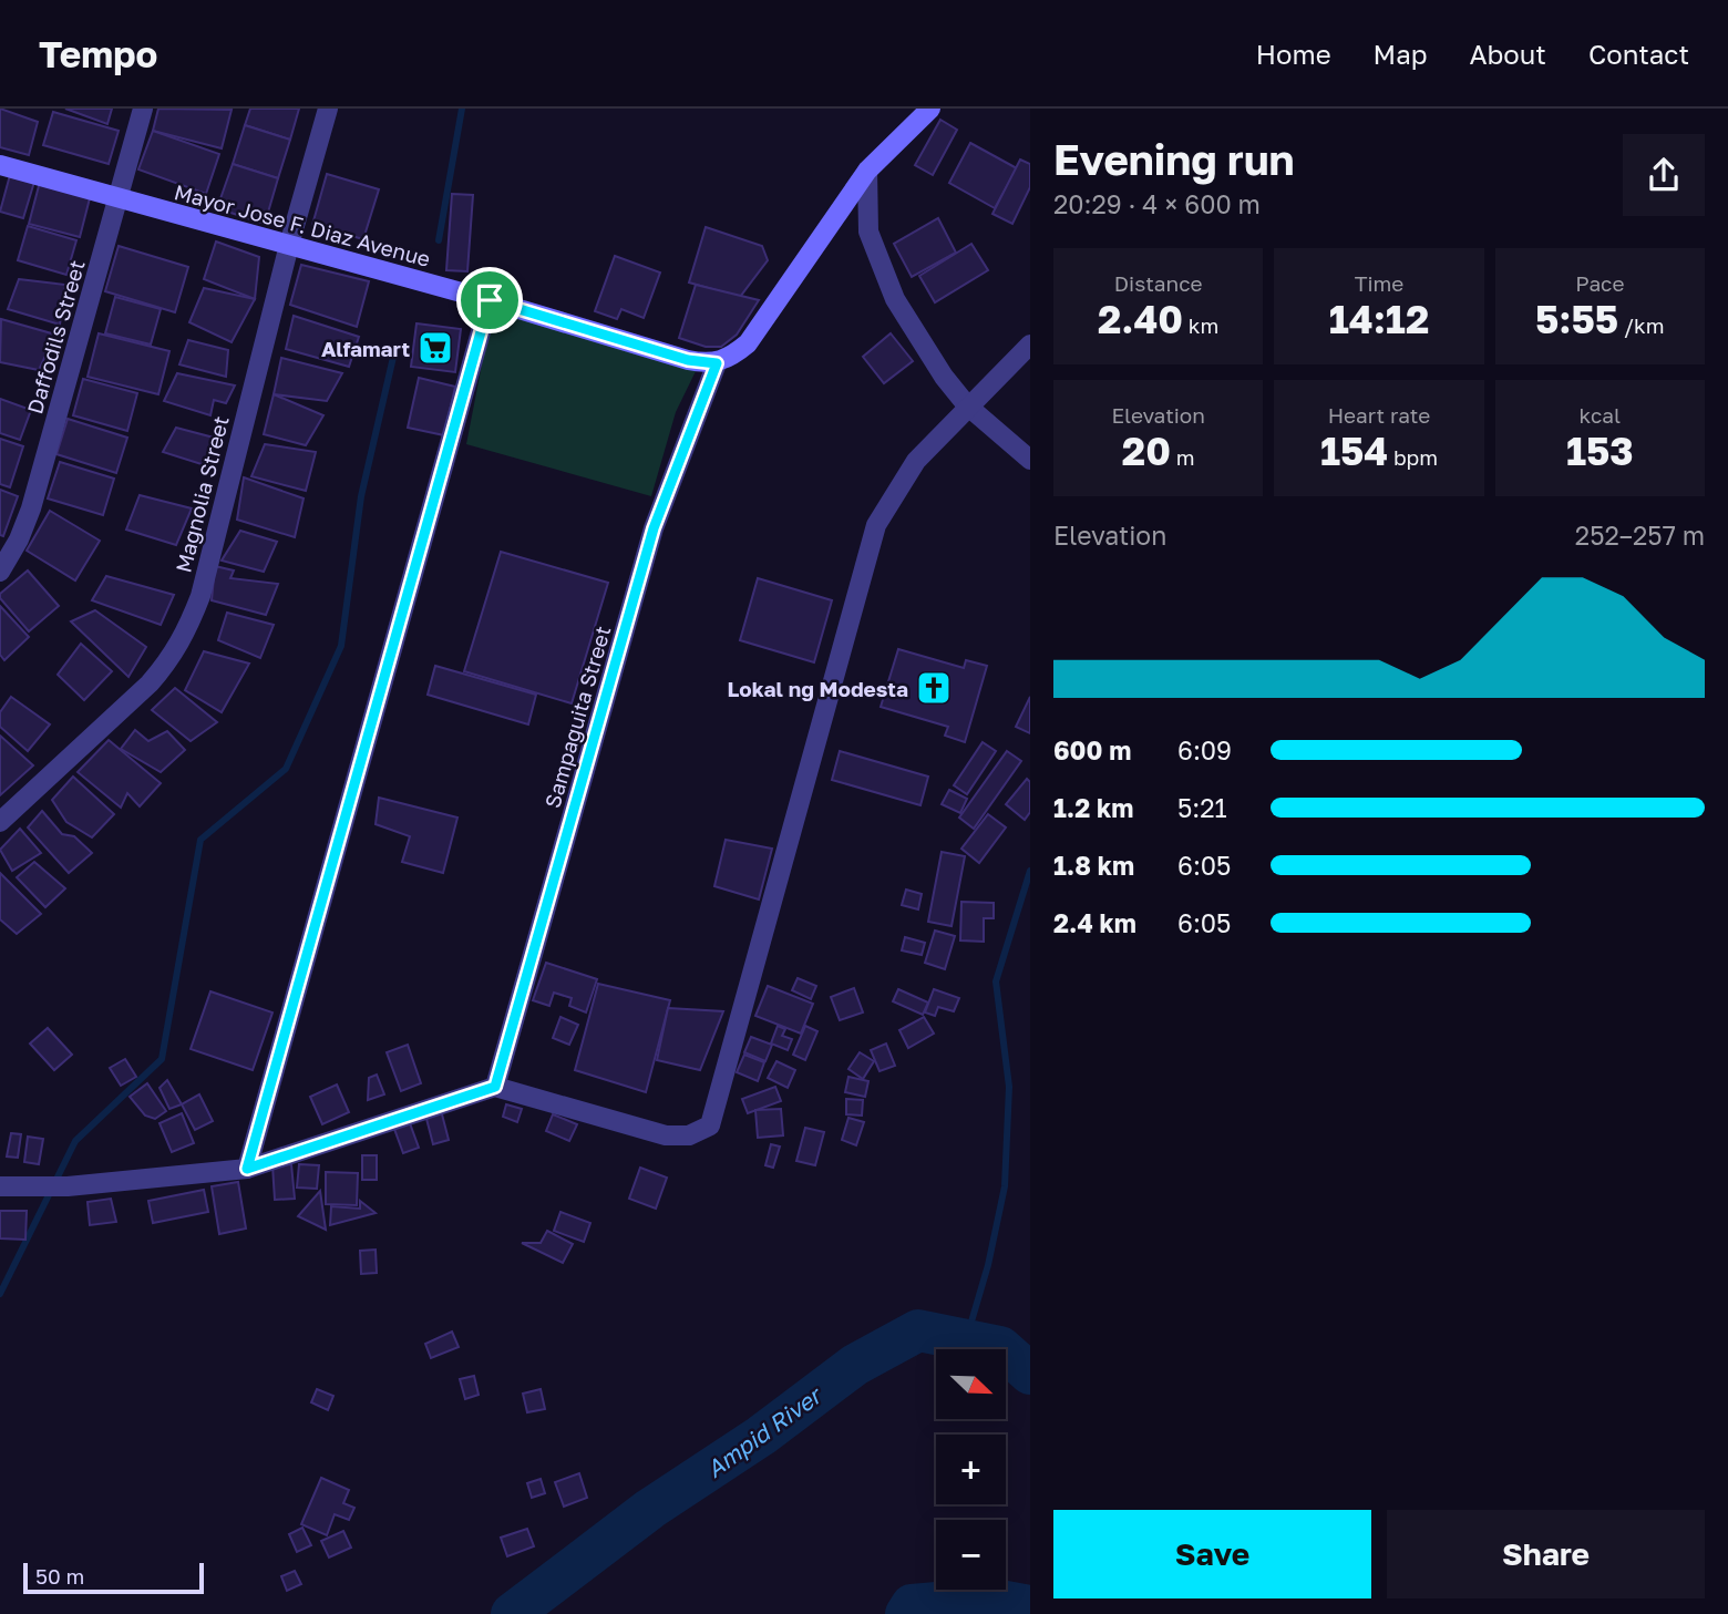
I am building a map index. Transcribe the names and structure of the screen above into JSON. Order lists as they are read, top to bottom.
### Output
{
  "streets": {
    "main road": ["Mayor Jose F. Diaz Avenue"],
    "street": ["Daffodils Street", "Magnolia Street", "Sampaguita Street"]
  },
  "crossings": [
    ["Mayor Jose F. Diaz Avenue", "Daffodils Street"],
    ["Mayor Jose F. Diaz Avenue", "Magnolia Street"],
    ["Mayor Jose F. Diaz Avenue", "Sampaguita Street"]
  ],
  "water": ["Ampid River"],
  "places": {
    "supermarket": ["Alfamart"],
    "church": ["Lokal ng Modesta"]
  },
  "scale_bar": "50 m",
  "north": "bottom right",
  "page": {
    "header": "Tempo",
    "nav": [
      "Home",
      "Map",
      "About",
      "Contact"
    ],
    "heading": ["Evening run", "20:29 · 4 × 600 m"],
    "stats": [
      ["Distance", "2.40 km"],
      ["Time", "14:12"],
      ["Pace", "5:55 /km"],
      ["Elevation", "20 m"],
      ["Heart rate", "154 bpm"],
      ["kcal", "153"]
    ],
    "chart": ["Elevation", "252–257 m"],
    "list": [
      {
        "name": "600 m",
        "note": "6:09"
      },
      {
        "name": "1.2 km",
        "note": "5:21"
      },
      {
        "name": "1.8 km",
        "note": "6:05"
      },
      {
        "name": "2.4 km",
        "note": "6:05"
      }
    ],
    "map_buttons": ["+", "−"],
    "buttons": ["Save", "Share"],
    "scale": "50 m"
  }
}
